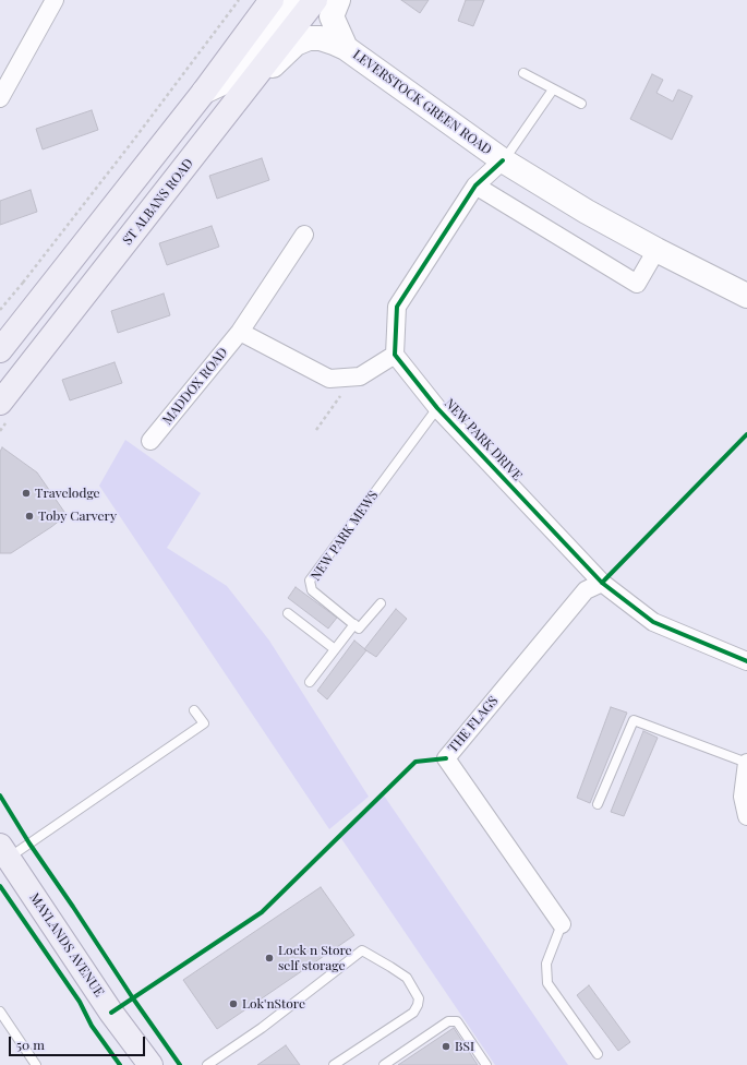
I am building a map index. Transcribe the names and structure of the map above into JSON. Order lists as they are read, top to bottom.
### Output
{
  "streets": {
    "main road": ["ST ALBANS ROAD", "MAYLANDS AVENUE"],
    "street": [
      "LEVERSTOCK GREEN ROAD",
      "MADDOX ROAD",
      "NEW PARK DRIVE",
      "THE FLAGS"
    ],
    "lane": ["NEW PARK MEWS"]
  },
  "crossings": [
    ["LEVERSTOCK GREEN ROAD", "ST ALBANS ROAD"],
    ["NEW PARK DRIVE", "NEW PARK MEWS"],
    ["NEW PARK DRIVE", "THE FLAGS"]
  ],
  "places": [
    "Travelodge",
    "Toby Carvery",
    "Lock n Store self storage",
    "Lok'nStore",
    "BSI"
  ],
  "scale_bar": "50 m"
}
